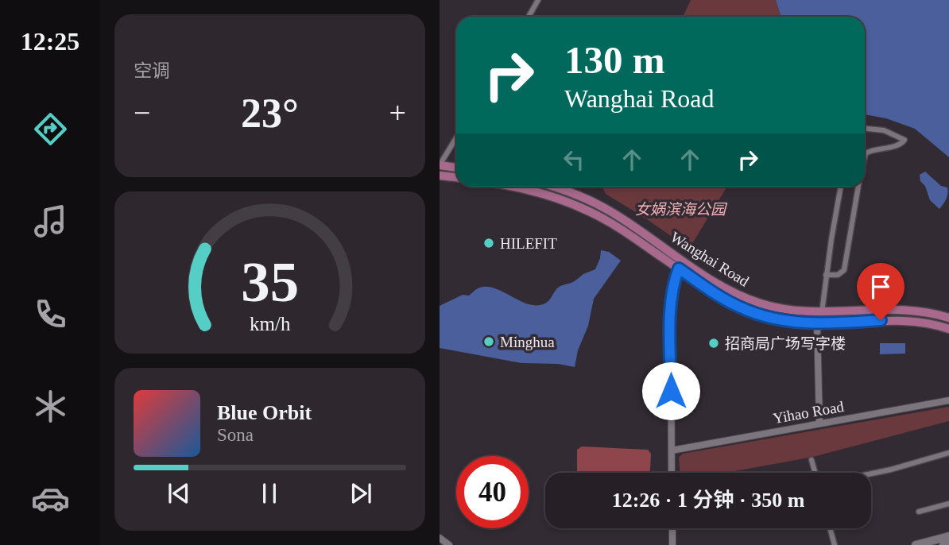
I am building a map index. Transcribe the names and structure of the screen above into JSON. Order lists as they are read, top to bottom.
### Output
{
  "streets": {
    "main road": ["Wanghai Road"],
    "street": ["Yihao Road"]
  },
  "parks": ["女娲滨海公园"],
  "places": ["HILEFIT", "Minghua", "招商局广场写字楼"],
  "page": {
    "tabs": "12:25",
    "tile": "空调",
    "turn": ["130 m", "Wanghai Road"],
    "heat": ["−", "23°", "+"],
    "song": ["Blue Orbit", "Sona"],
    "limit": "40",
    "trip": "12:26 · 1 分钟 · 350 m",
    "gauge": ["35", "km/h"]
  }
}
